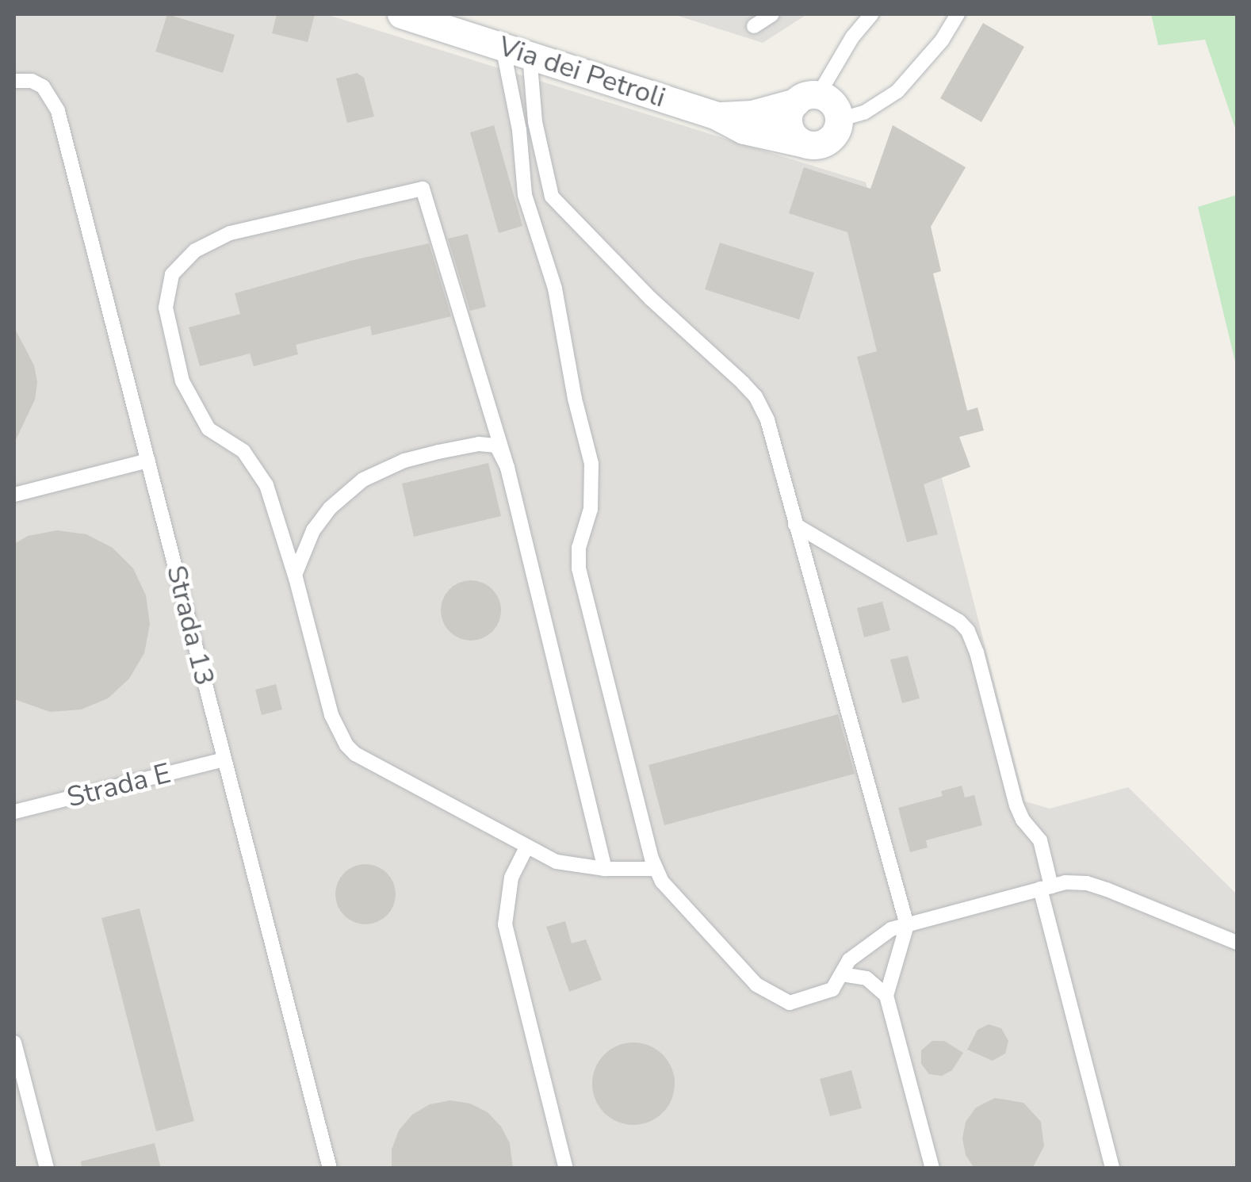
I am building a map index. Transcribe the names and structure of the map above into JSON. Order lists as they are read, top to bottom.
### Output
{
  "streets": {
    "street": ["Via dei Petroli"],
    "lane": ["Strada 13", "Strada E"]
  },
  "crossings": [
    ["Strada 13", "Strada E"]
  ]
}
